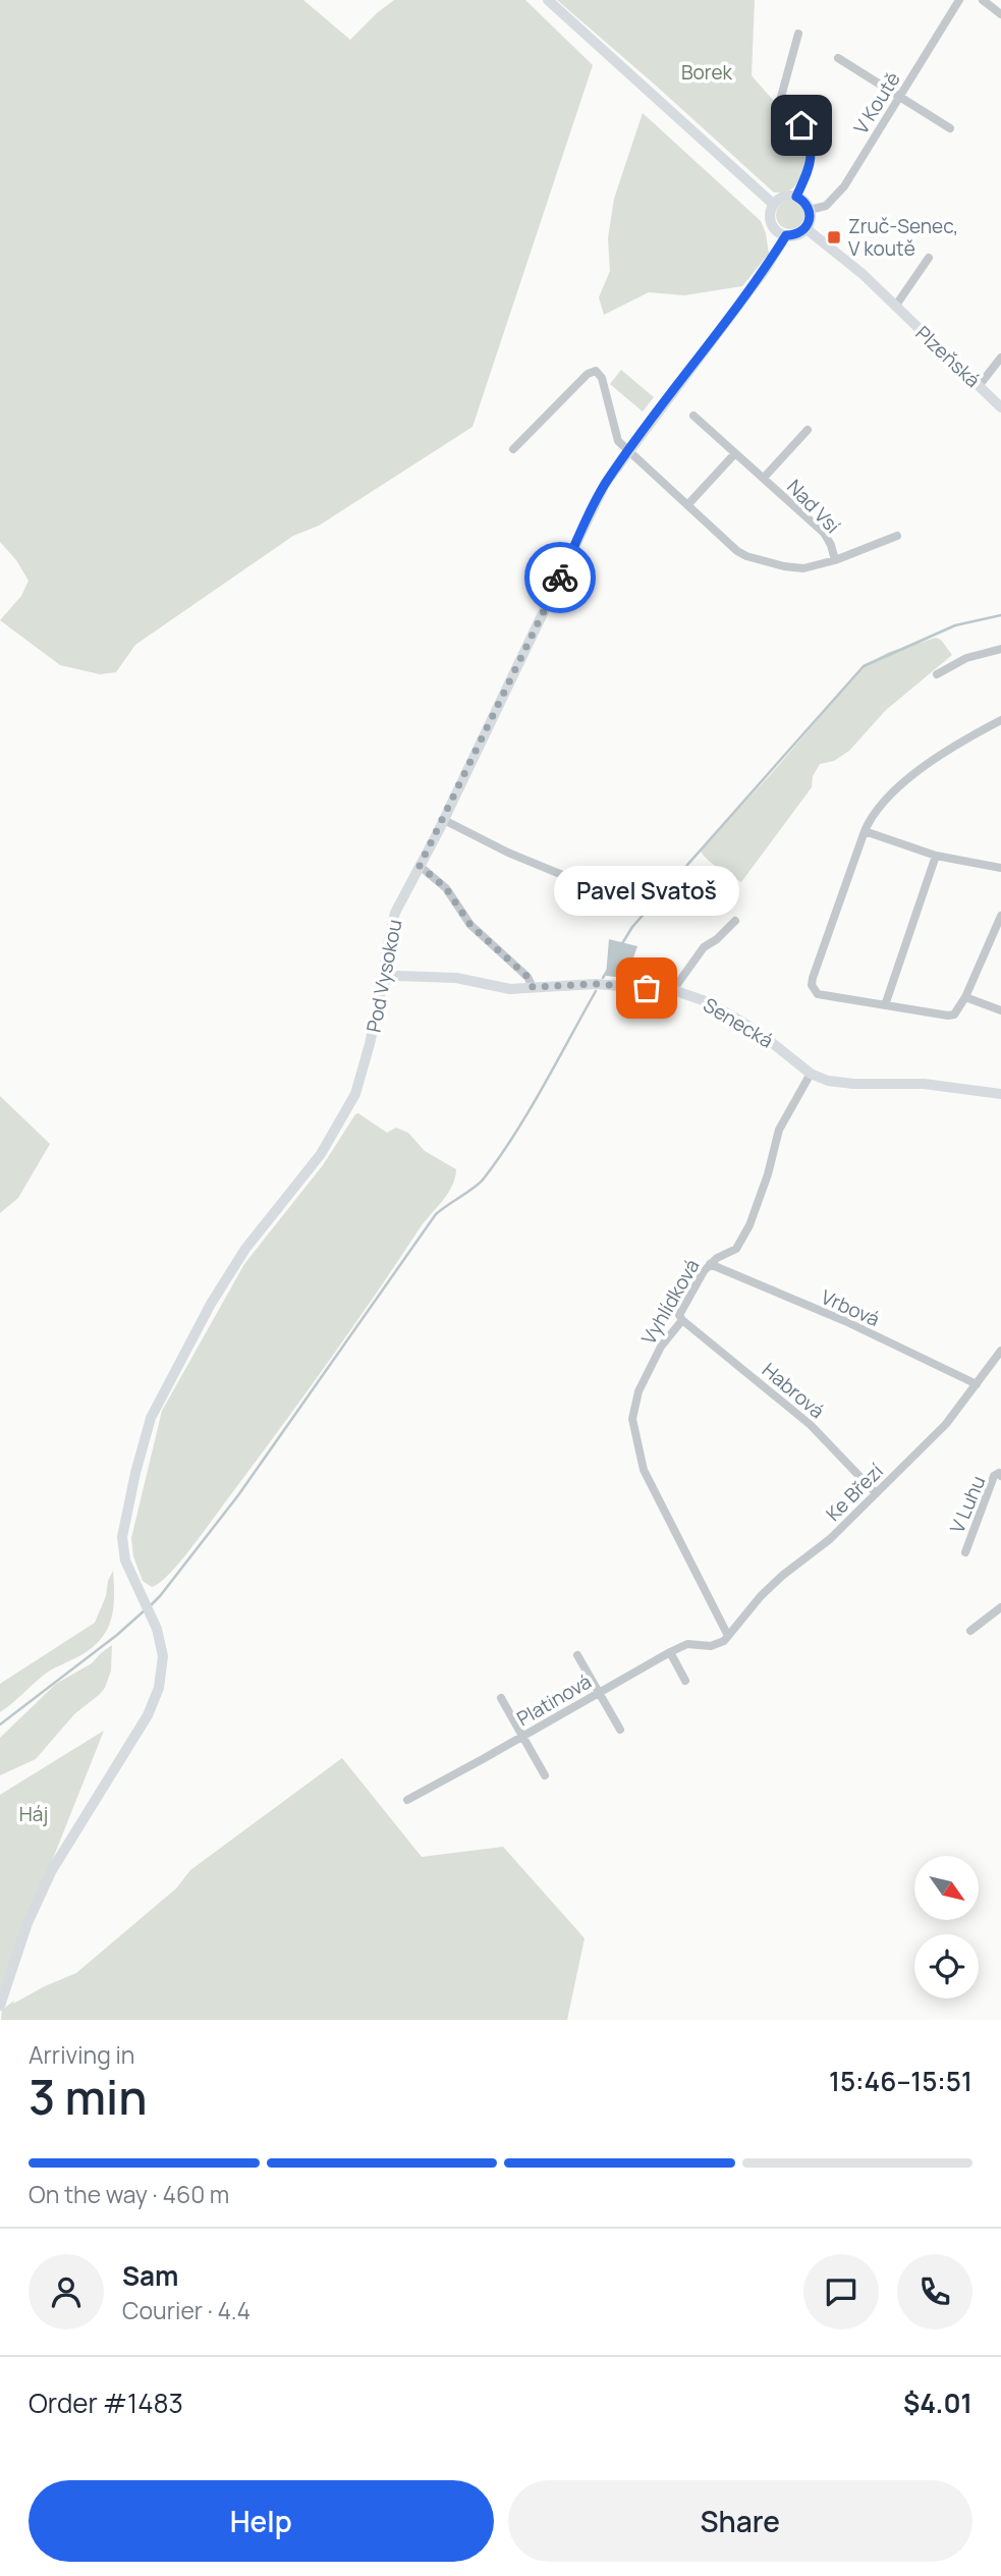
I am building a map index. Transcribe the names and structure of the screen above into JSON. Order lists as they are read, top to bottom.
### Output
{
  "streets": {
    "street": [
      "V Koutě",
      "Plzeňská",
      "Nad Vsí",
      "Pod Vysokou",
      "Senecká",
      "Vyhlídková",
      "Vrbová",
      "Habrová",
      "Ke Březí",
      "V Luhu",
      "Platinová"
    ]
  },
  "crossings": [
    ["V Koutě", "Plzeňská"],
    ["V Koutě", "Pod Vysokou"],
    ["Plzeňská", "Pod Vysokou"],
    ["Nad Vsí", "Pod Vysokou"],
    ["Pod Vysokou", "Senecká"],
    ["Senecká", "Vyhlídková"],
    ["Vyhlídková", "Vrbová"],
    ["Vyhlídková", "Habrová"],
    ["Vyhlídková", "Ke Březí"],
    ["Vrbová", "Ke Březí"],
    ["Habrová", "Ke Březí"],
    ["Ke Březí", "Platinová"]
  ],
  "parks": ["Borek", "Háj"],
  "places": {
    "transit": ["Zruč-Senec, V koutě"],
    "other": ["Pavel Svatoš"]
  },
  "north": "bottom right",
  "page": {
    "bubble": "Pavel Svatoš",
    "heading": ["3 min", "Arriving in", "15:46–15:51"],
    "panel": [
      "Sam",
      "Courier · 4.4",
      "Order #1483",
      "$4.01"
    ],
    "bar": "On the way · 460 m",
    "buttons": ["Help", "Share"]
  }
}
